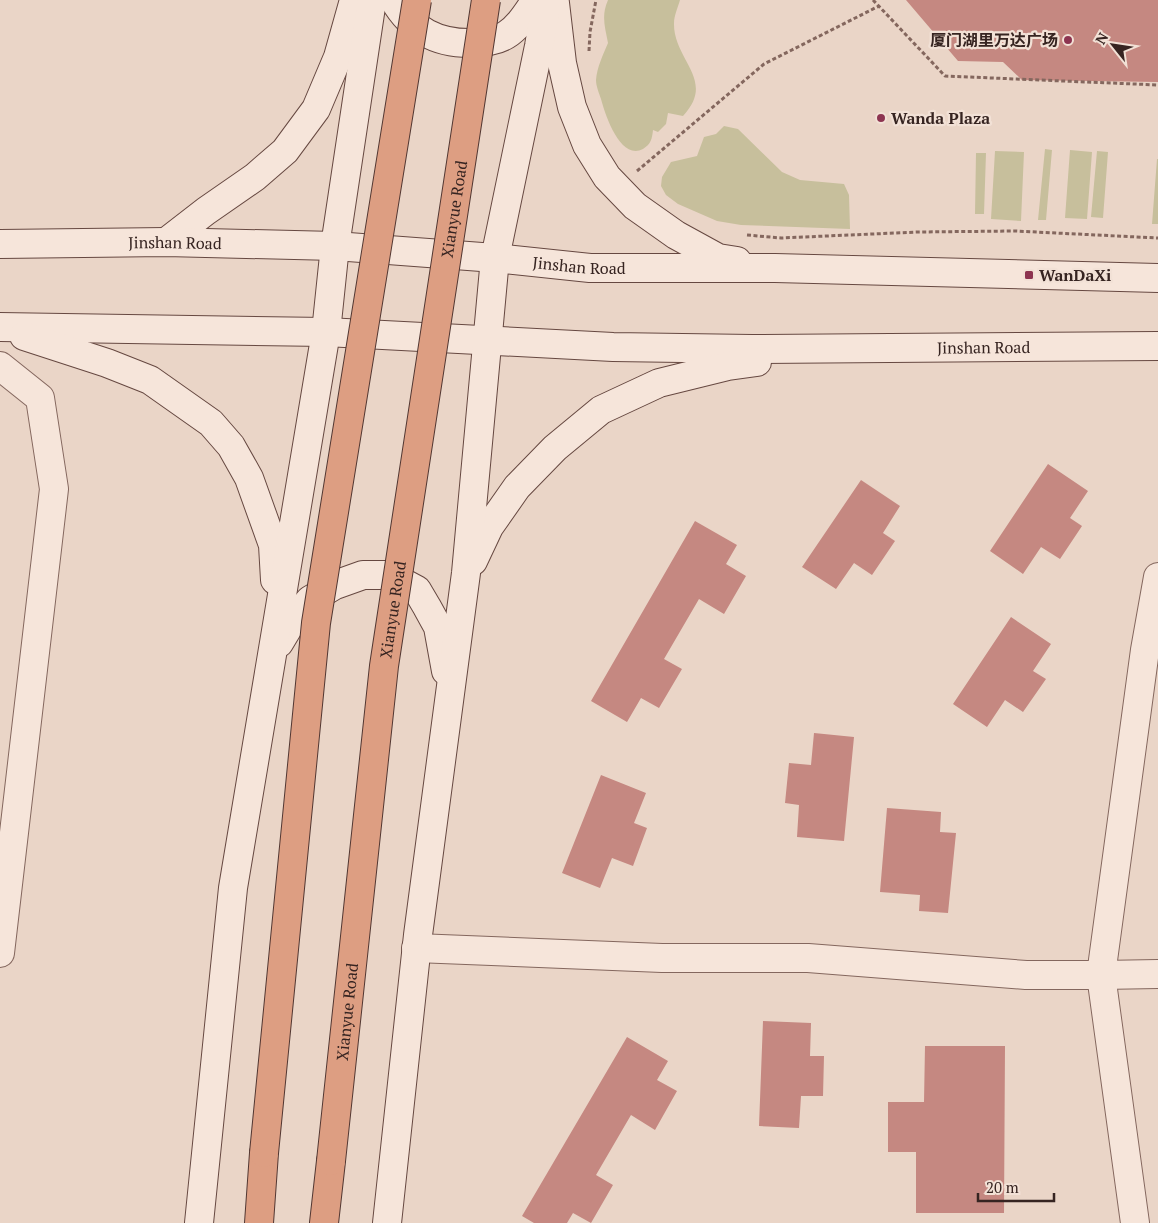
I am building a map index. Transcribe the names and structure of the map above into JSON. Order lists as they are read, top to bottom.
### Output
{
  "streets": {
    "highway": ["Xianyue Road"],
    "main road": ["Jinshan Road"]
  },
  "places": {
    "other": ["厦门湖里万达广场", "Wanda Plaza"],
    "transit": ["WanDaXi"]
  },
  "scale_bar": "20 m",
  "north": "top left"
}
